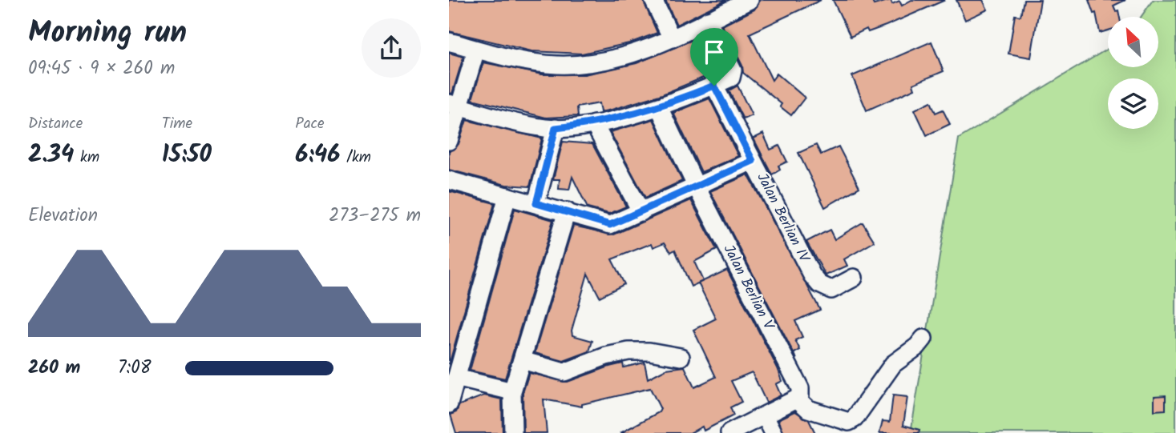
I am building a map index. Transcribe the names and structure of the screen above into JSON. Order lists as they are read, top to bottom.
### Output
{
  "streets": {
    "street": ["Jalan Berlian IV", "Jalan Berlian V"]
  },
  "north": "top left",
  "page": {
    "heading": ["Morning run", "09:45 · 9 × 260 m"],
    "stats": [
      ["Distance", "2.34 km"],
      ["Time", "15:50"],
      ["Pace", "6:46 /km"]
    ],
    "chart": ["Elevation", "273–275 m"],
    "list": [
      {
        "name": "260 m",
        "note": "7:08"
      }
    ]
  }
}
